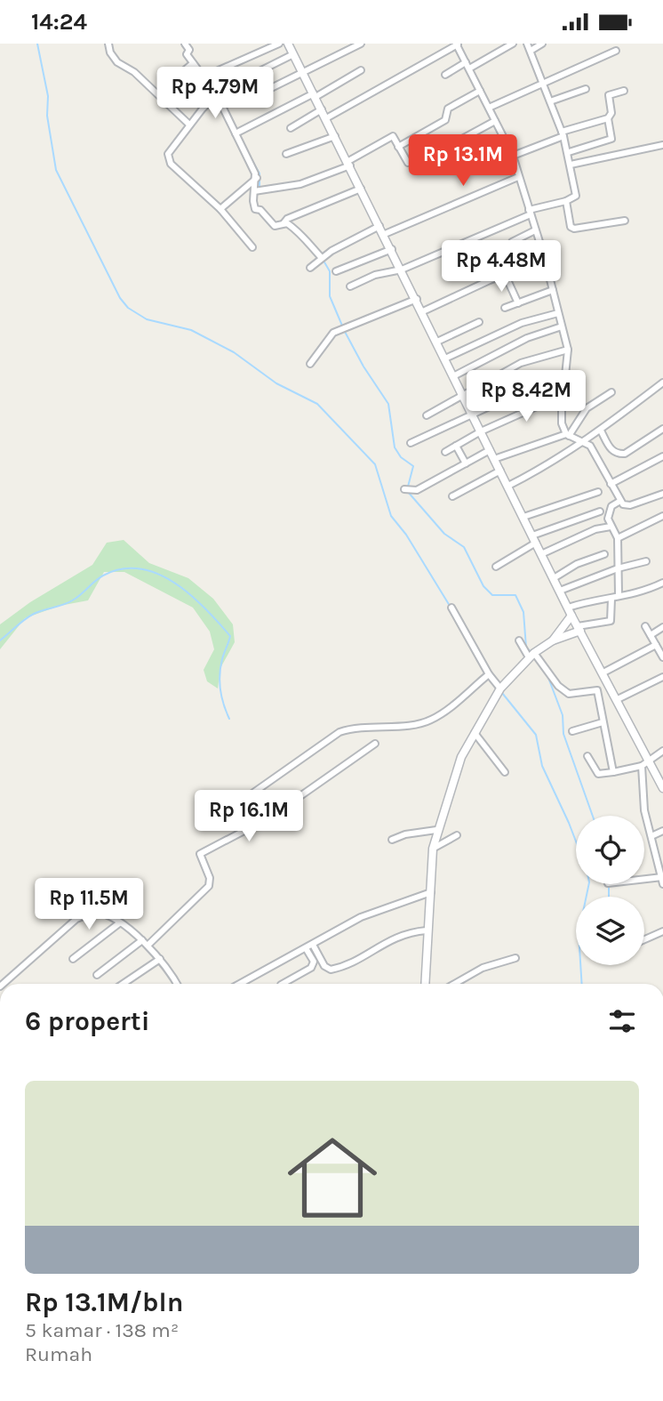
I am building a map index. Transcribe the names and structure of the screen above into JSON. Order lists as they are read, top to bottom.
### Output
{
  "page": {
    "status": "14:24",
    "price": [
      "Rp 4.79M",
      "Rp 13.1M",
      "Rp 4.48M",
      "Rp 8.42M",
      "Rp 16.1M",
      "Rp 11.5M"
    ],
    "heading": "6 properti",
    "list": [
      {
        "name": "Rp 13.1M/bln",
        "note": "5 kamar · 138 m² · Rumah"
      }
    ]
  }
}
